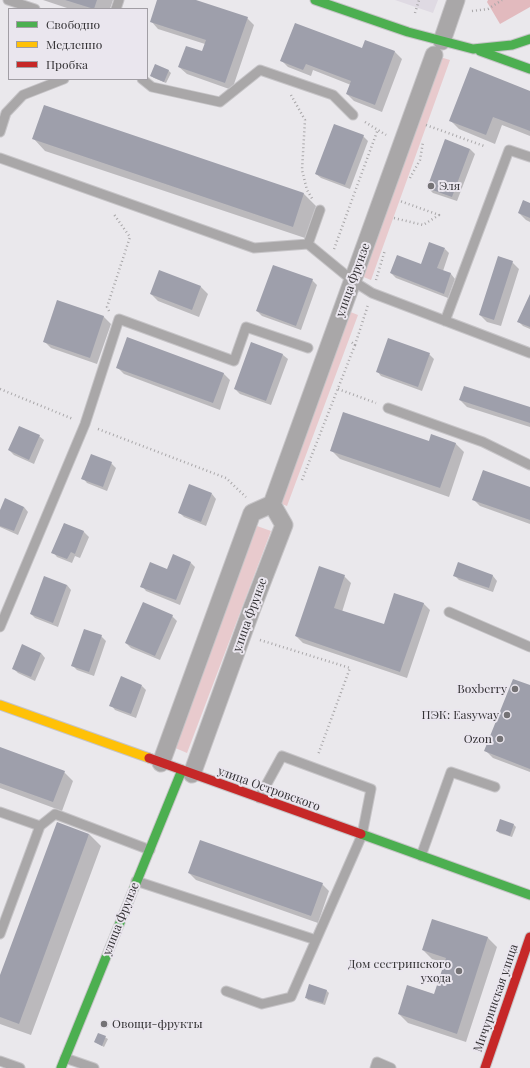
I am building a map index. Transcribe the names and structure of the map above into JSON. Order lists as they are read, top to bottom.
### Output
{
  "streets": {
    "street": ["улица Фрунзе", "улица Островского", "Мичуринская улица"]
  },
  "crossings": [
    ["улица Фрунзе", "улица Островского"]
  ],
  "places": [
    "Эля",
    "Boxberry",
    "ПЭК: Easyway",
    "Ozon",
    "Дом сестринского ухода",
    "Овощи-фрукты"
  ],
  "legend": ["Свободно", "Медленно", "Пробка"]
}
